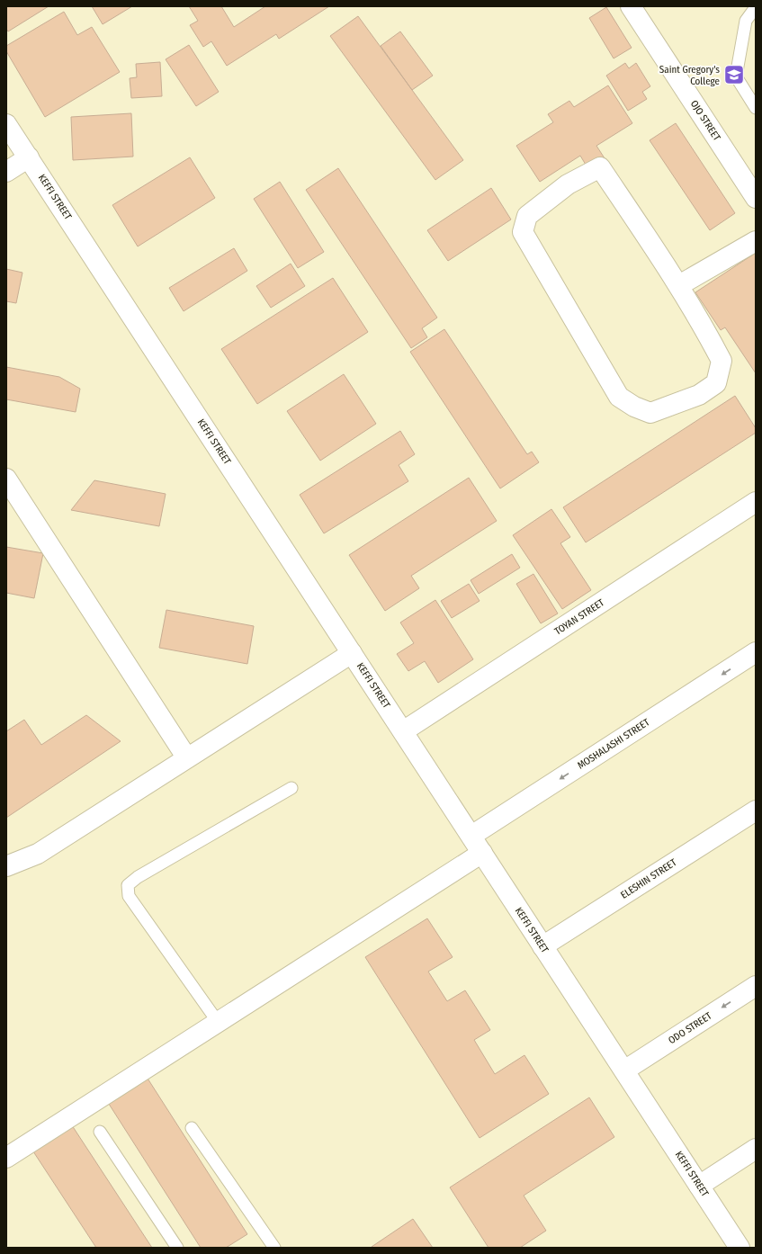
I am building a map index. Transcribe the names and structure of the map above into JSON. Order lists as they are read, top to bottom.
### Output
{
  "streets": {
    "street": [
      "OJO STREET",
      "KEFFI STREET",
      "TOYAN STREET",
      "MOSHALASHI STREET",
      "ELESHIN STREET",
      "ODO STREET"
    ]
  },
  "crossings": [
    ["KEFFI STREET", "TOYAN STREET"],
    ["KEFFI STREET", "MOSHALASHI STREET"],
    ["KEFFI STREET", "ELESHIN STREET"],
    ["KEFFI STREET", "ODO STREET"]
  ],
  "one_way": ["MOSHALASHI STREET"],
  "places": {
    "school or university": ["Saint Gregory's College"]
  }
}
